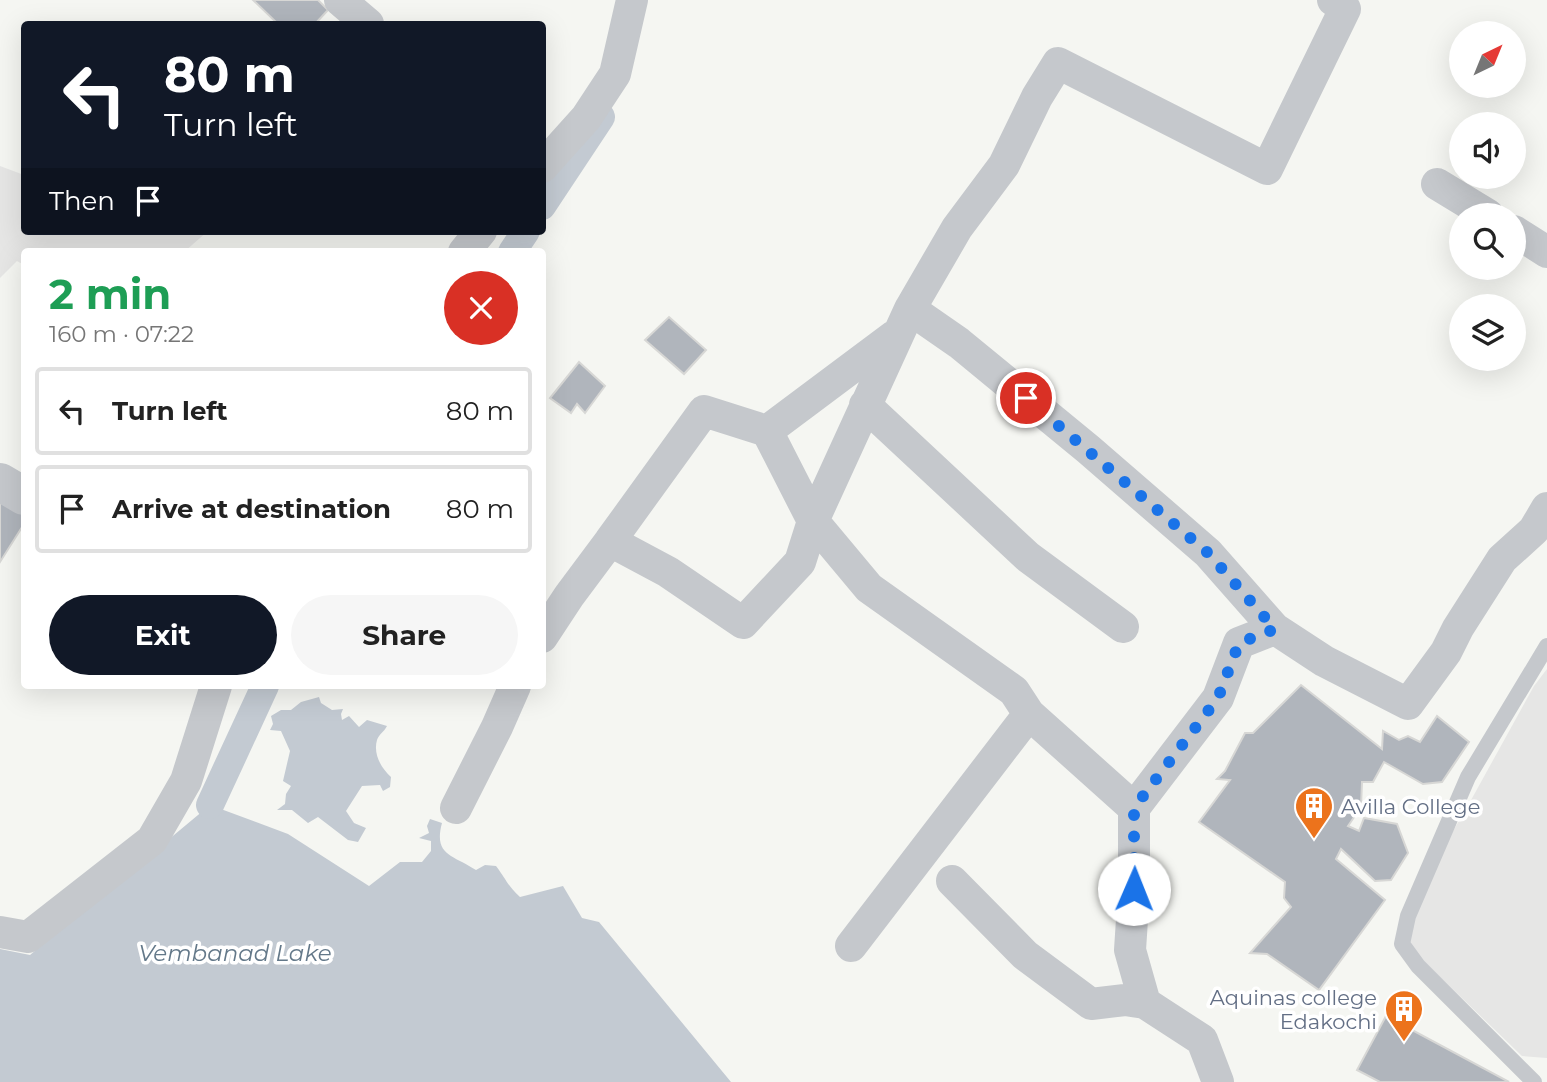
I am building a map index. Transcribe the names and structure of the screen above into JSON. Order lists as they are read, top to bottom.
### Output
{
  "water": ["Vembanad Lake"],
  "places": {
    "building": ["Avilla College", "Aquinas college Edakochi"]
  },
  "north": "top right",
  "page": {
    "turn": ["80 m", "Turn left"],
    "then": "Then",
    "heading": ["2 min", "160 m · 07:22"],
    "list": [
      {
        "name": "Turn left",
        "value": "80 m"
      },
      {
        "name": "Arrive at destination",
        "value": "80 m"
      }
    ],
    "buttons": ["Exit", "Share"]
  }
}
